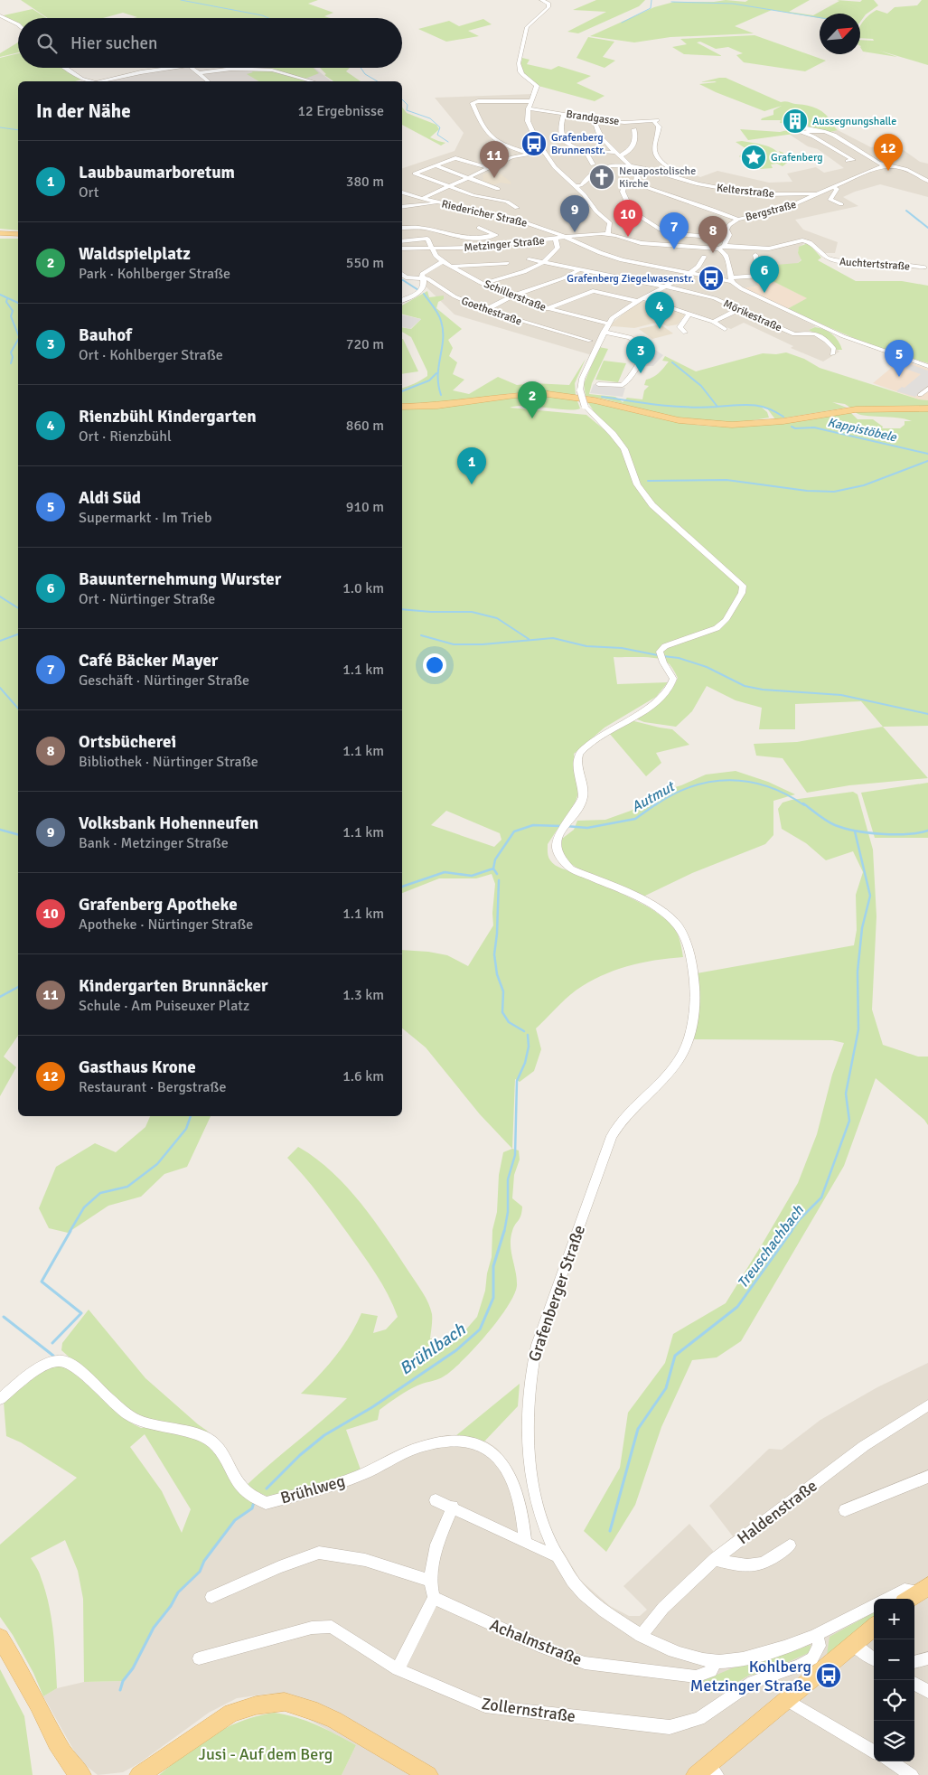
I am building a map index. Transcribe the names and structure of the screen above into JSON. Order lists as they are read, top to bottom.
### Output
{
  "streets": {
    "street": [
      "Brandgasse",
      "Kelterstraße",
      "Bergstraße",
      "Riedericher Straße",
      "Metzinger Straße",
      "Auchtertstraße",
      "Schillerstraße",
      "Goethestraße",
      "Mörikestraße",
      "Grafenberger Straße",
      "Brühlweg",
      "Haldenstraße",
      "Achalmstraße",
      "Zollernstraße"
    ]
  },
  "crossings": [
    ["Brandgasse", "Kelterstraße"],
    ["Kelterstraße", "Bergstraße"],
    ["Bergstraße", "Auchtertstraße"],
    ["Riedericher Straße", "Metzinger Straße"],
    ["Riedericher Straße", "Mörikestraße"],
    ["Metzinger Straße", "Auchtertstraße"],
    ["Metzinger Straße", "Schillerstraße"],
    ["Grafenberger Straße", "Haldenstraße"],
    ["Grafenberger Straße", "Achalmstraße"],
    ["Grafenberger Straße", "Zollernstraße"]
  ],
  "water": [
    "Kappistöbele",
    "Autmut",
    "Treuschachbach",
    "Brühlbach"
  ],
  "parks": ["Jusi - Auf dem Berg"],
  "places": {
    "building": ["Aussegnungshalle"],
    "bus stop": ["Grafenberg Brunnenstr.", "Grafenberg Ziegelwasenstr.", "Kohlberg Metzinger Straße"],
    "place": ["Grafenberg"],
    "church": ["Neuapostolische Kirche"]
  },
  "north": "top right",
  "page": {
    "search": "Hier suchen",
    "heading": ["In der Nähe", "12 Ergebnisse"],
    "pins": [
      "12",
      "11",
      "9",
      "10",
      "7",
      "8",
      "6",
      "4",
      "3",
      "5",
      "2",
      "1"
    ],
    "list": [
      {
        "mark": "1",
        "name": "Laubbaumarboretum",
        "note": "Ort",
        "value": "380 m"
      },
      {
        "mark": "2",
        "name": "Waldspielplatz",
        "note": "Park · Kohlberger Straße",
        "value": "550 m"
      },
      {
        "mark": "3",
        "name": "Bauhof",
        "note": "Ort · Kohlberger Straße",
        "value": "720 m"
      },
      {
        "mark": "4",
        "name": "Rienzbühl Kindergarten",
        "note": "Ort · Rienzbühl",
        "value": "860 m"
      },
      {
        "mark": "5",
        "name": "Aldi Süd",
        "note": "Supermarkt · Im Trieb",
        "value": "910 m"
      },
      {
        "mark": "6",
        "name": "Bauunternehmung Wurster",
        "note": "Ort · Nürtinger Straße",
        "value": "1.0 km"
      },
      {
        "mark": "7",
        "name": "Café Bäcker Mayer",
        "note": "Geschäft · Nürtinger Straße",
        "value": "1.1 km"
      },
      {
        "mark": "8",
        "name": "Ortsbücherei",
        "note": "Bibliothek · Nürtinger Straße",
        "value": "1.1 km"
      },
      {
        "mark": "9",
        "name": "Volksbank Hohenneufen",
        "note": "Bank · Metzinger Straße",
        "value": "1.1 km"
      },
      {
        "mark": "10",
        "name": "Grafenberg Apotheke",
        "note": "Apotheke · Nürtinger Straße",
        "value": "1.1 km"
      },
      {
        "mark": "11",
        "name": "Kindergarten Brunnäcker",
        "note": "Schule · Am Puiseuxer Platz",
        "value": "1.3 km"
      },
      {
        "mark": "12",
        "name": "Gasthaus Krone",
        "note": "Restaurant · Bergstraße",
        "value": "1.6 km"
      }
    ],
    "map_buttons": ["+", "−"]
  }
}
